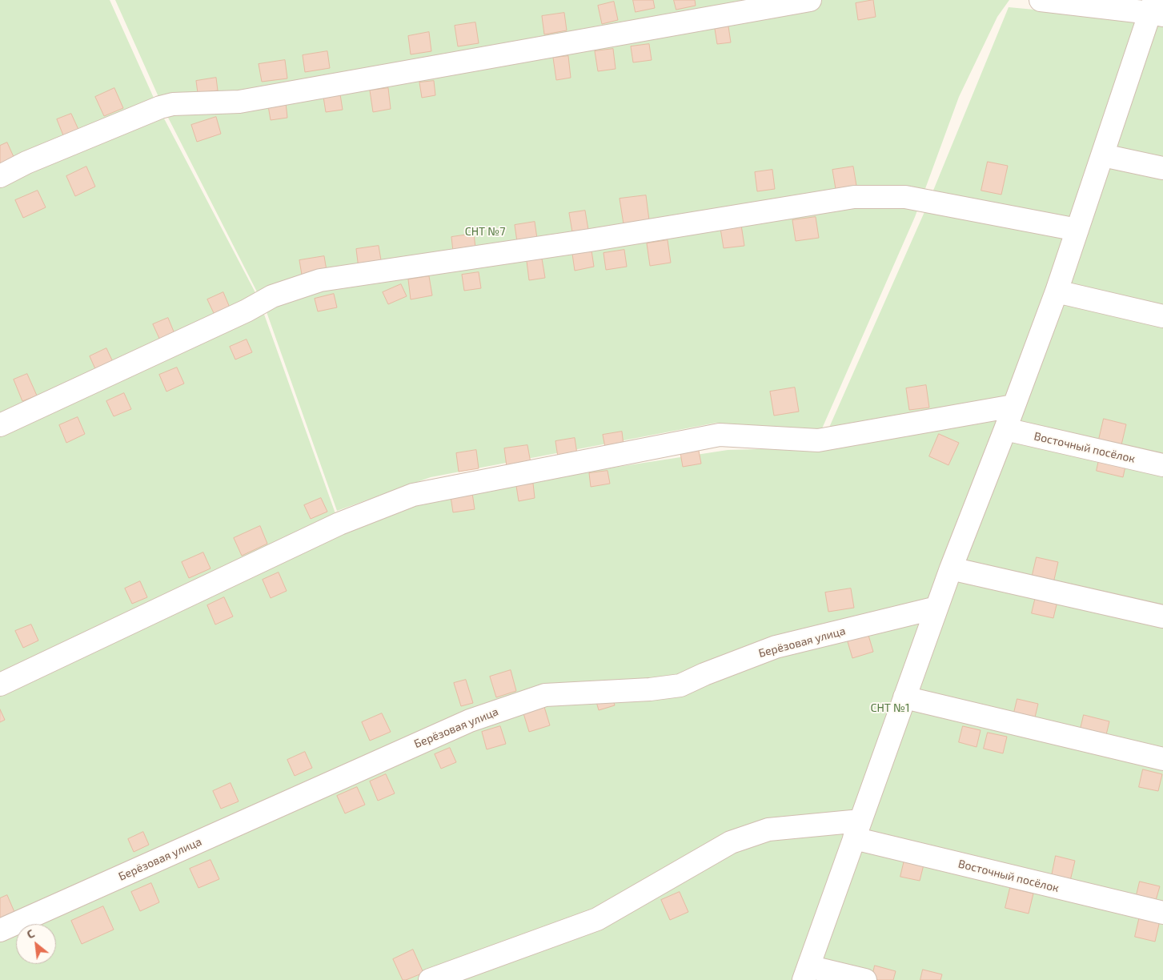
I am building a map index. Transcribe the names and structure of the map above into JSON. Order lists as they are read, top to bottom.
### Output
{
  "streets": {
    "street": ["Восточный посёлок", "Берёзовая улица"]
  },
  "parks": ["СНТ №7", "СНТ №1"],
  "north": "top left"
}
